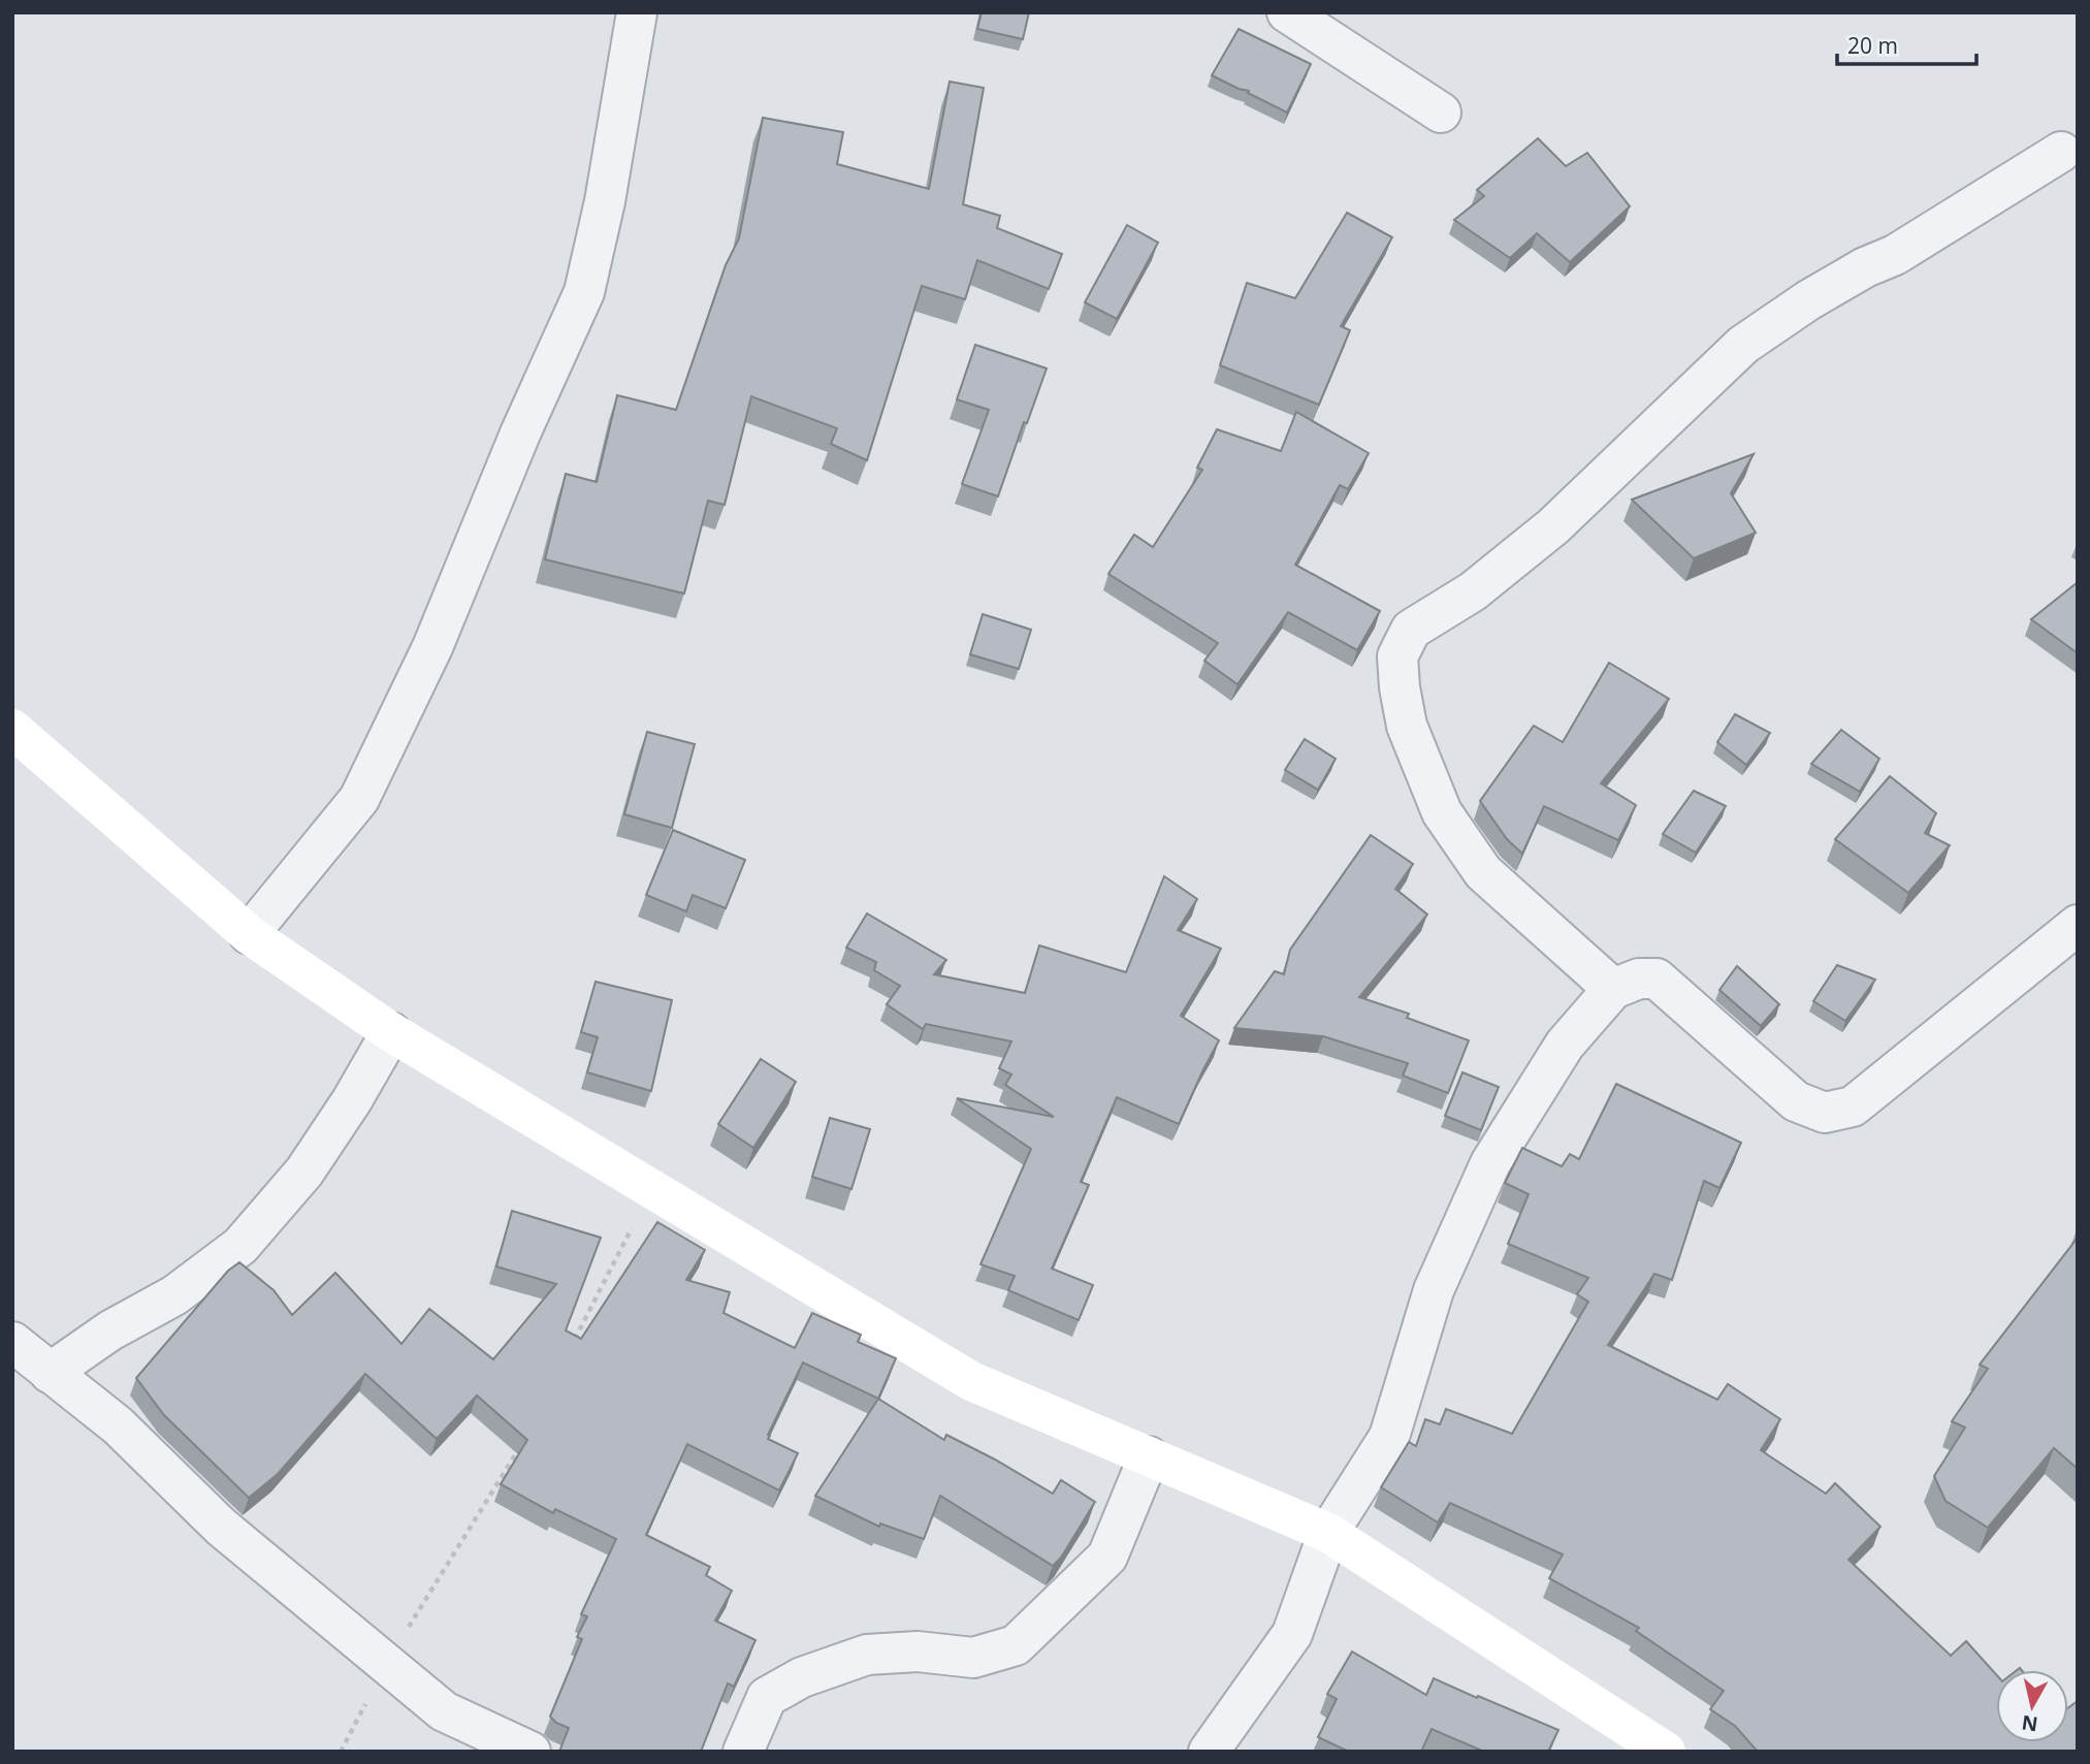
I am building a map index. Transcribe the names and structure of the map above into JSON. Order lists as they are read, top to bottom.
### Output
{
  "scale_bar": "20 m",
  "north": "bottom"
}
